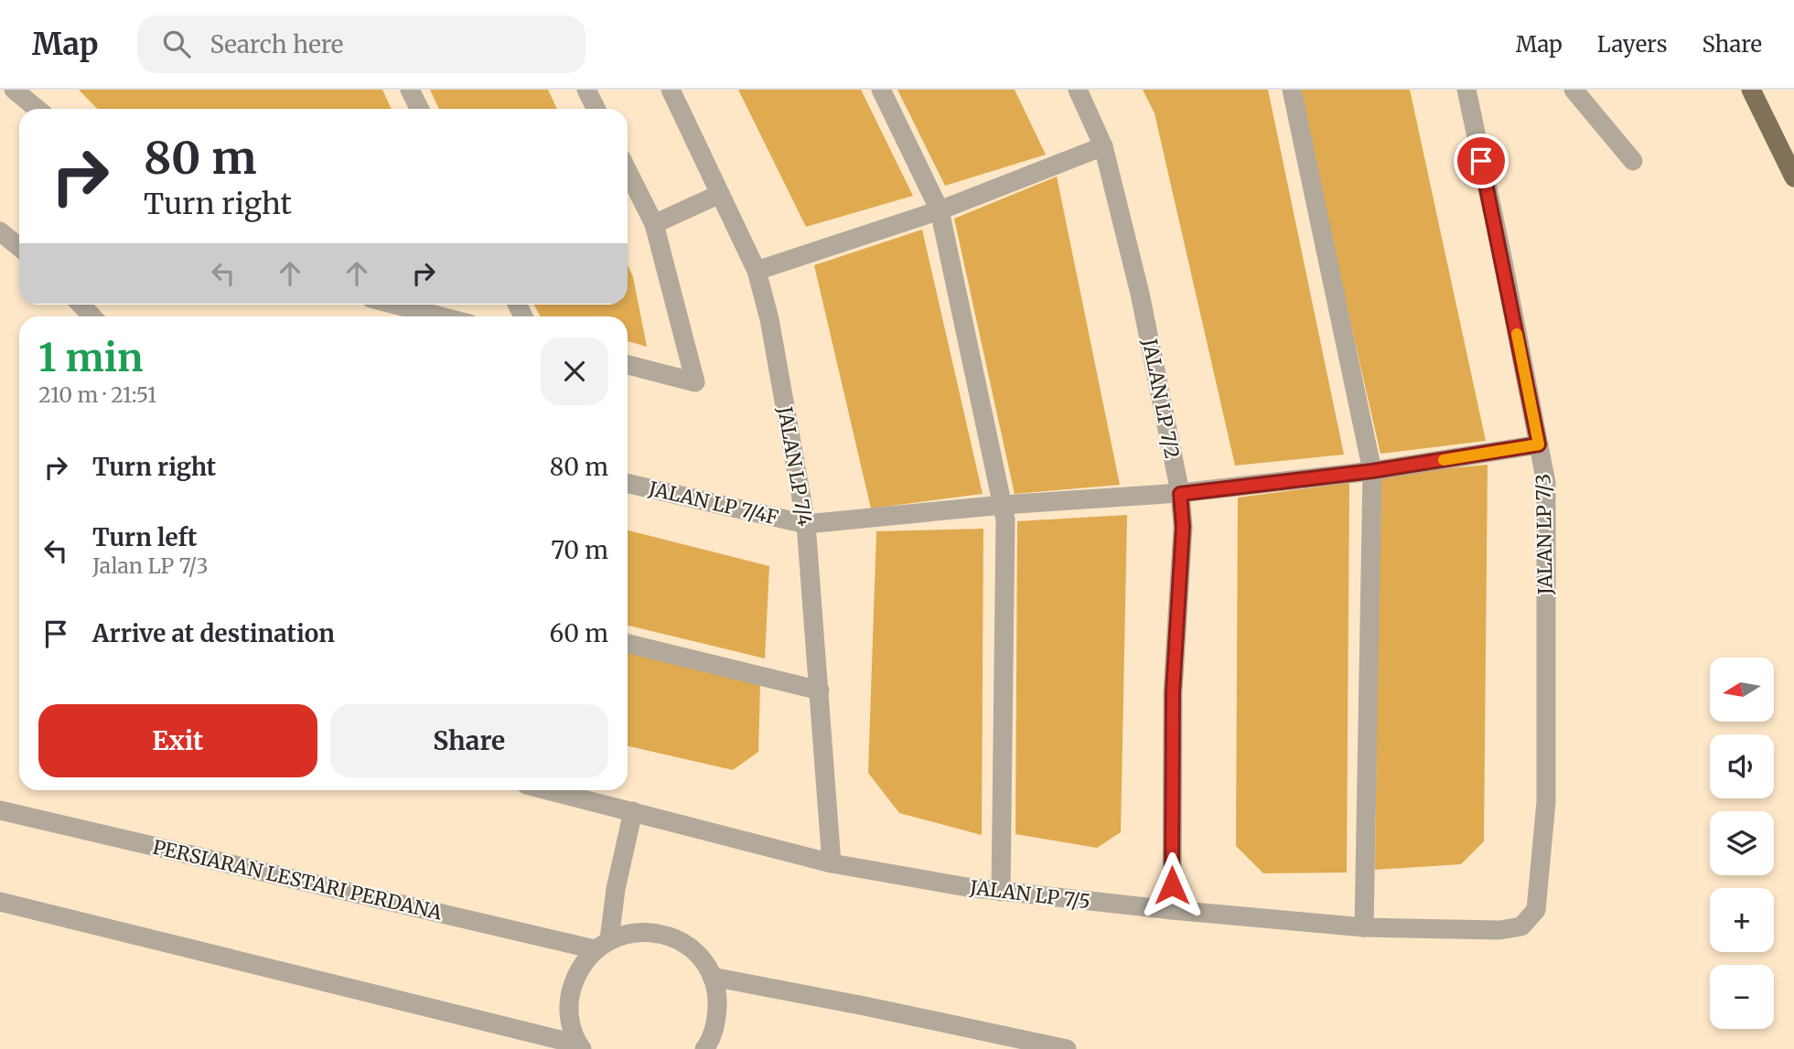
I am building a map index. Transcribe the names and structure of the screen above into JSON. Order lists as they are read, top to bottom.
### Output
{
  "streets": {
    "street": [
      "JALAN LP 7/2",
      "JALAN LP 7/4",
      "JALAN LP 7/4F",
      "JALAN LP 7/3",
      "PERSIARAN LESTARI PERDANA",
      "JALAN LP 7/5"
    ]
  },
  "crossings": [
    ["JALAN LP 7/2", "JALAN LP 7/4F"],
    ["JALAN LP 7/2", "JALAN LP 7/5"],
    ["JALAN LP 7/4", "JALAN LP 7/4F"],
    ["JALAN LP 7/4", "JALAN LP 7/5"],
    ["JALAN LP 7/4F", "JALAN LP 7/3"],
    ["JALAN LP 7/3", "JALAN LP 7/5"]
  ],
  "north": "left",
  "page": {
    "header": "Map",
    "search": "Search here",
    "nav": ["Map", "Layers", "Share"],
    "turn": ["80 m", "Turn right"],
    "heading": ["1 min", "210 m · 21:51"],
    "list": [
      {
        "name": "Turn right",
        "value": "80 m"
      },
      {
        "name": "Turn left",
        "note": "Jalan LP 7/3",
        "value": "70 m"
      },
      {
        "name": "Arrive at destination",
        "value": "60 m"
      }
    ],
    "map_buttons": ["+", "−"],
    "buttons": ["Exit", "Share"]
  }
}
